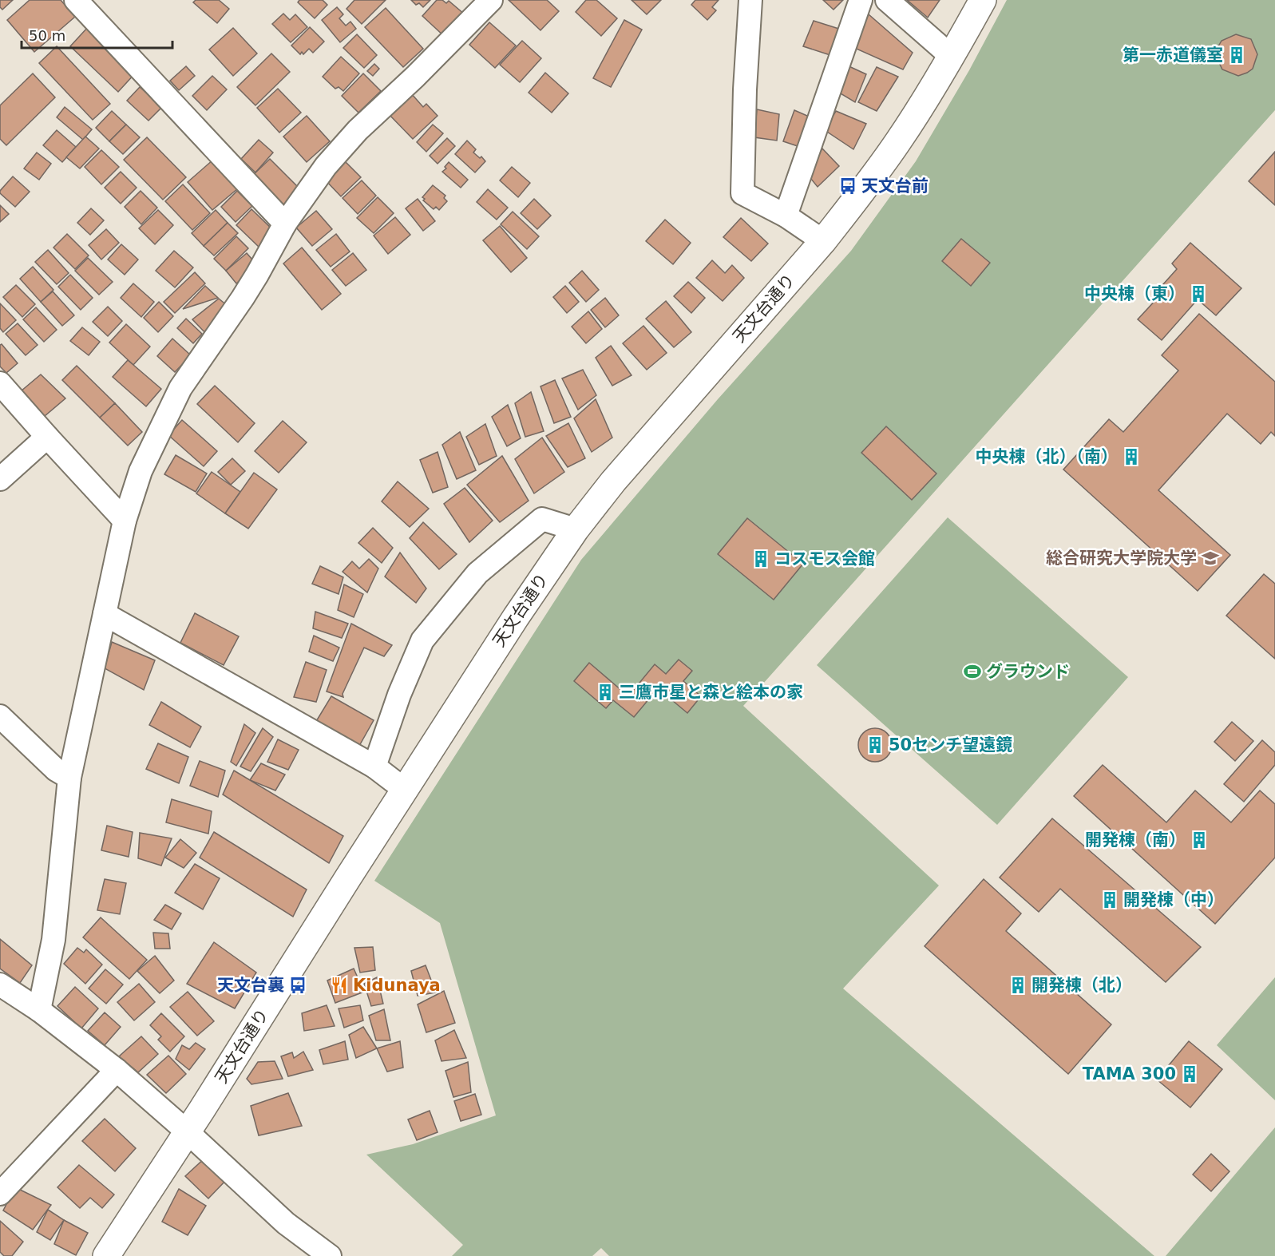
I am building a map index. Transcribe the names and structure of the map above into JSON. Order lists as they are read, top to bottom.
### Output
{
  "streets": {
    "main road": ["天文台通り"]
  },
  "places": {
    "building": [
      "第一赤道儀室",
      "中央棟（東）",
      "中央棟（北）（南）",
      "コスモス会館",
      "三鷹市星と森と絵本の家",
      "50センチ望遠鏡",
      "開発棟（南）",
      "開発棟（中）",
      "開発棟（北）",
      "TAMA 300"
    ],
    "bus stop": ["天文台前", "天文台裏"],
    "school or university": ["総合研究大学院大学"],
    "sports": ["グラウンド"],
    "restaurant": ["Kidunaya"]
  },
  "scale_bar": "50 m"
}
